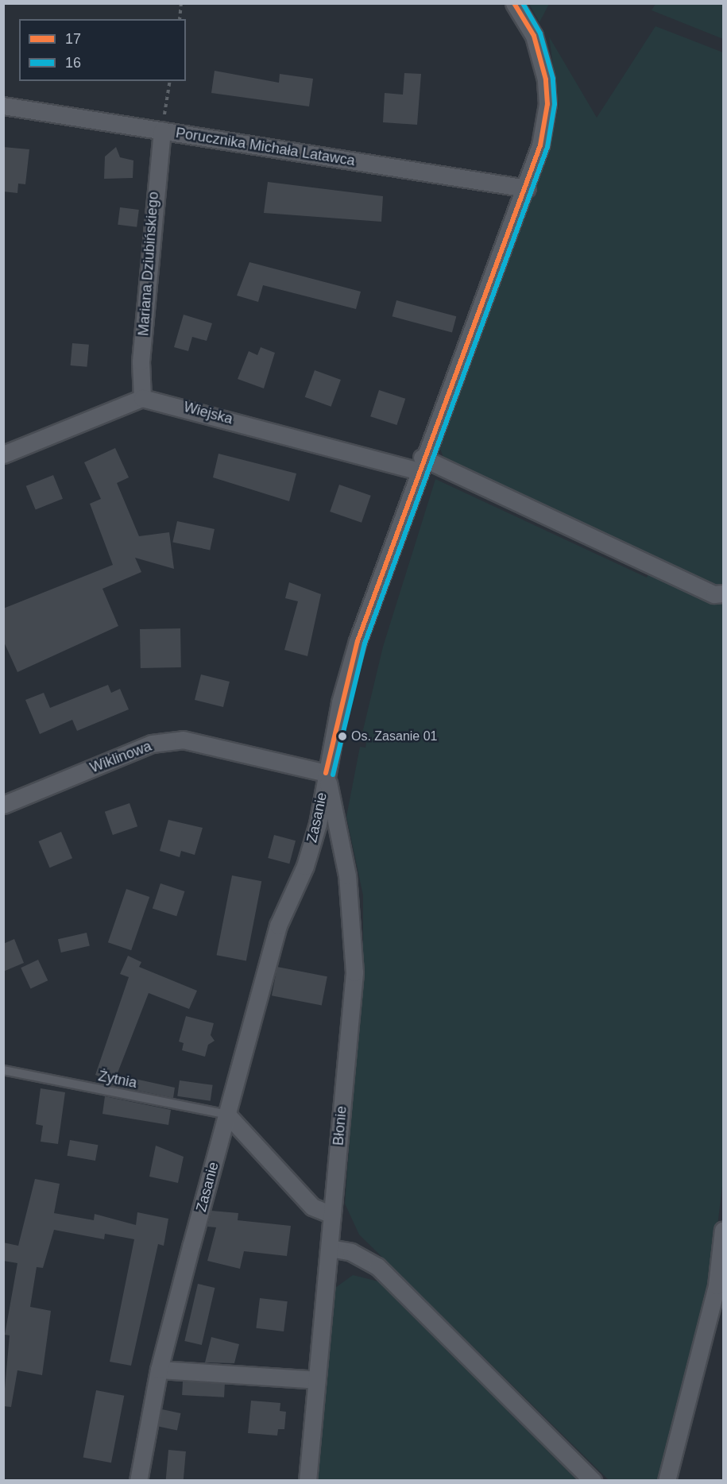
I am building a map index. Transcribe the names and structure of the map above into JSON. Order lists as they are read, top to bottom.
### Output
{
  "streets": {
    "street": [
      "Porucznika Michała Latawca",
      "Mariana Dziubińskiego",
      "Wiejska",
      "Wiklinowa",
      "Zasanie",
      "Błonie"
    ],
    "lane": ["Żytnia"]
  },
  "crossings": [
    ["Porucznika Michała Latawca", "Mariana Dziubińskiego"],
    ["Porucznika Michała Latawca", "Zasanie"],
    ["Mariana Dziubińskiego", "Wiejska"],
    ["Wiejska", "Zasanie"],
    ["Wiklinowa", "Zasanie"],
    ["Wiklinowa", "Błonie"],
    ["Zasanie", "Żytnia"],
    ["Zasanie", "Błonie"]
  ],
  "places": ["Os. Zasanie 01"],
  "lines": ["transit line 17", "transit line 16"],
  "legend": ["17", "16"]
}
